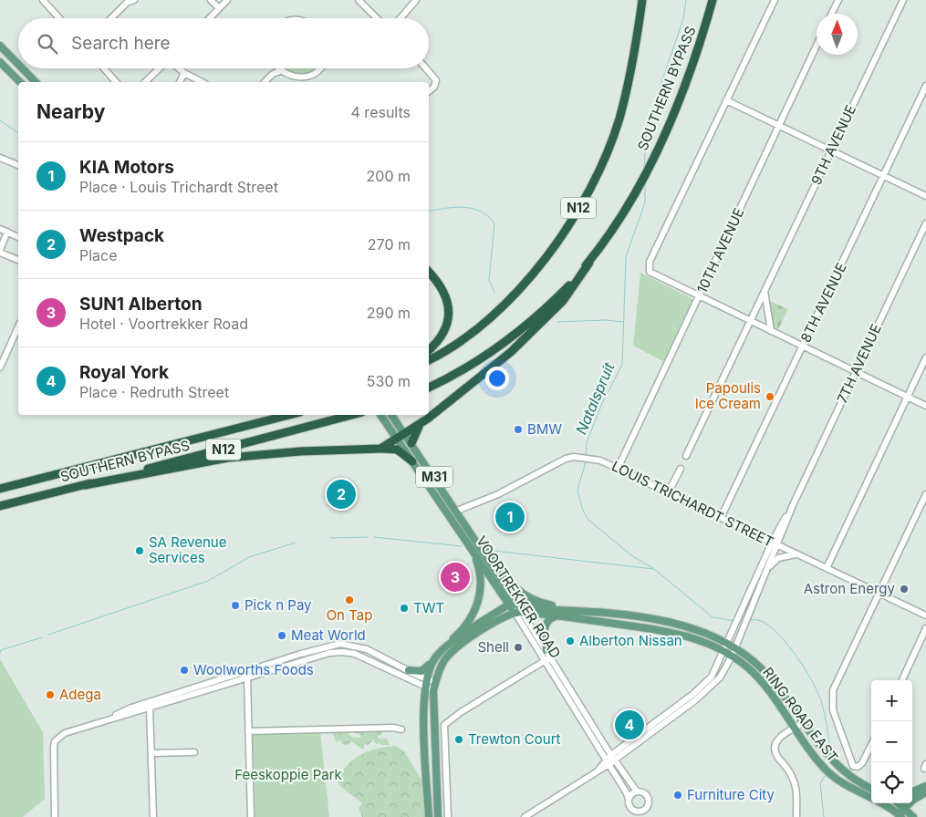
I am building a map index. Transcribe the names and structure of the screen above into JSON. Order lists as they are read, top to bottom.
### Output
{
  "streets": {
    "highway": ["SOUTHERN BYPASS", "N12"],
    "main road": ["M31", "VOORTREKKER ROAD", "RING ROAD EAST"],
    "street": [
      "9TH AVENUE",
      "10TH AVENUE",
      "8TH AVENUE",
      "7TH AVENUE",
      "LOUIS TRICHARDT STREET"
    ]
  },
  "crossings": [
    ["10TH AVENUE", "LOUIS TRICHARDT STREET"],
    ["8TH AVENUE", "LOUIS TRICHARDT STREET"],
    ["7TH AVENUE", "LOUIS TRICHARDT STREET"],
    ["7TH AVENUE", "VOORTREKKER ROAD"],
    ["7TH AVENUE", "RING ROAD EAST"],
    ["M31", "VOORTREKKER ROAD"],
    ["LOUIS TRICHARDT STREET", "VOORTREKKER ROAD"],
    ["VOORTREKKER ROAD", "RING ROAD EAST"]
  ],
  "water": ["Natalspruit"],
  "parks": ["Feeskoppie Park"],
  "places": [
    "Papoulis Ice Cream",
    "BMW",
    "SA Revenue Services",
    "Astron Energy",
    "On Tap",
    "Pick n Pay",
    "TWT",
    "Meat World",
    "Alberton Nissan",
    "Shell",
    "Woolworths Foods",
    "Adega",
    "Trewton Court",
    "Furniture City"
  ],
  "north": "top",
  "page": {
    "search": "Search here",
    "heading": ["Nearby", "4 results"],
    "list": [
      {
        "mark": "1",
        "name": "KIA Motors",
        "note": "Place · Louis Trichardt Street",
        "value": "200 m"
      },
      {
        "mark": "2",
        "name": "Westpack",
        "note": "Place",
        "value": "270 m"
      },
      {
        "mark": "3",
        "name": "SUN1 Alberton",
        "note": "Hotel · Voortrekker Road",
        "value": "290 m"
      },
      {
        "mark": "4",
        "name": "Royal York",
        "note": "Place · Redruth Street",
        "value": "530 m"
      }
    ],
    "pins": [
      "2",
      "1",
      "3",
      "4"
    ],
    "map_buttons": ["+", "−"]
  }
}
